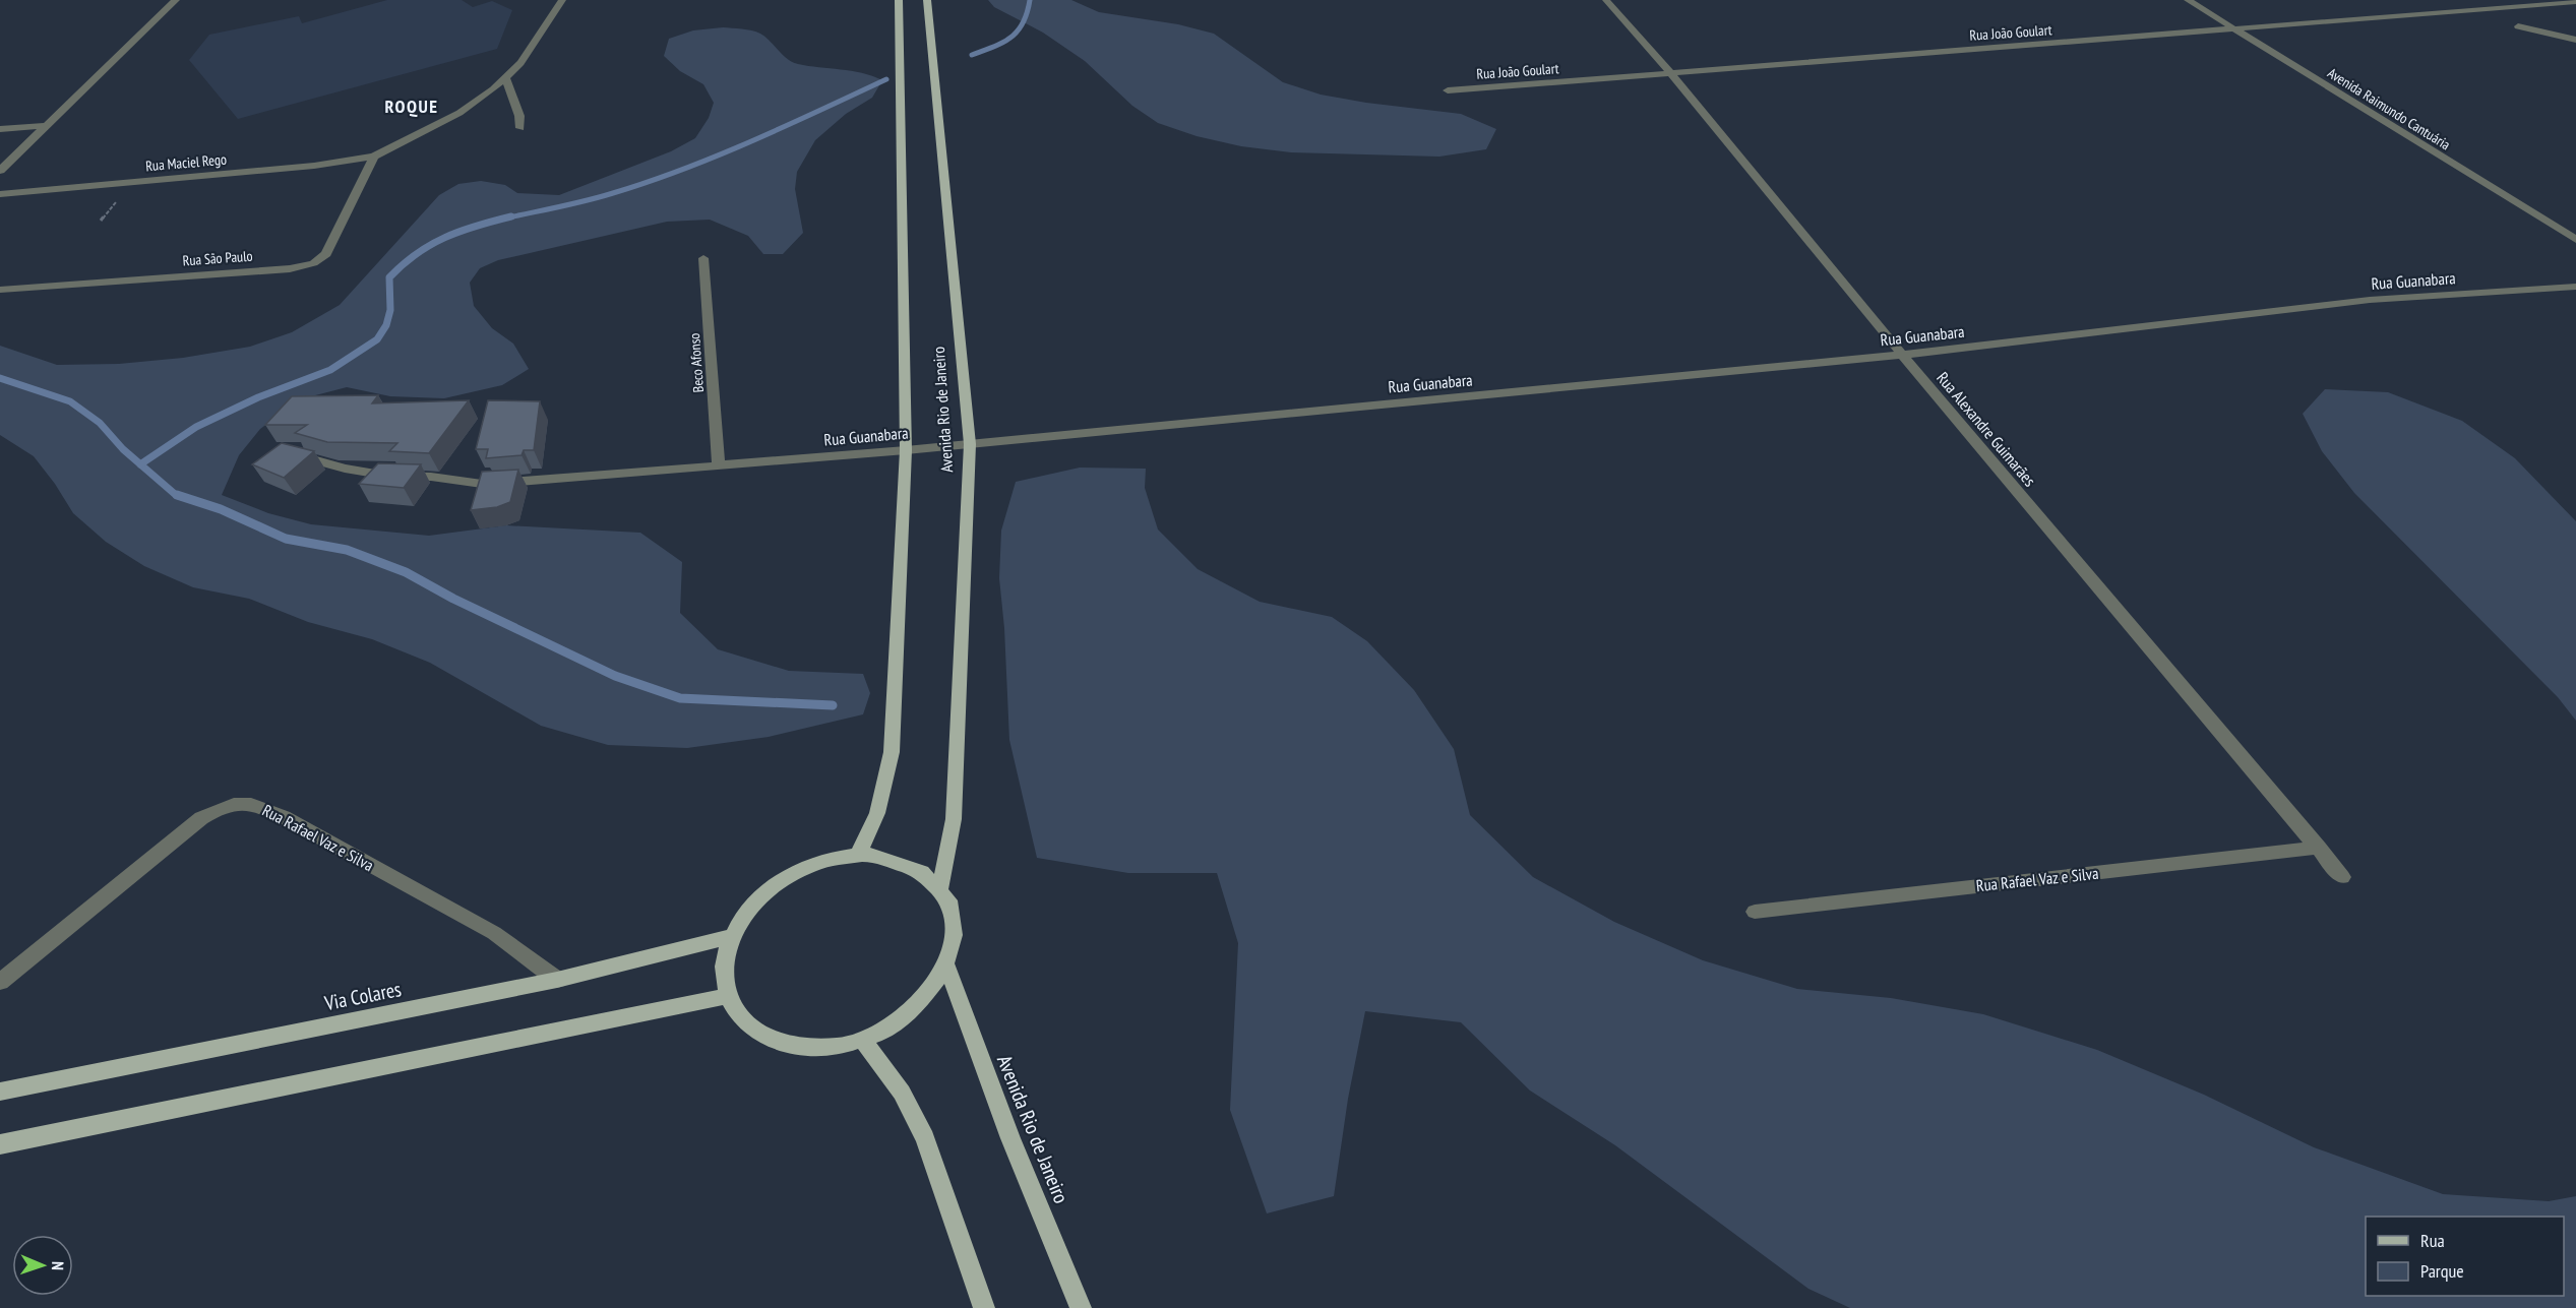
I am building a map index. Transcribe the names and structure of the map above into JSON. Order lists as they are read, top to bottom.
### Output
{
  "streets": {
    "main road": ["Avenida Rio de Janeiro", "Via Colares"],
    "street": [
      "Rua João Goulart",
      "Avenida Raimundo Cantuária",
      "Rua Maciel Rego",
      "Rua São Paulo",
      "Rua Guanabara",
      "Beco Afonso",
      "Rua Alexandre Guimarães",
      "Rua Rafael Vaz e Silva"
    ]
  },
  "crossings": [
    ["Rua João Goulart", "Avenida Raimundo Cantuária"],
    ["Rua João Goulart", "Rua Alexandre Guimarães"],
    ["Rua Maciel Rego", "Rua São Paulo"],
    ["Rua Guanabara", "Beco Afonso"],
    ["Rua Guanabara", "Avenida Rio de Janeiro"],
    ["Rua Guanabara", "Rua Alexandre Guimarães"],
    ["Avenida Rio de Janeiro", "Via Colares"],
    ["Rua Alexandre Guimarães", "Rua Rafael Vaz e Silva"],
    ["Rua Rafael Vaz e Silva", "Via Colares"]
  ],
  "districts": ["ROQUE"],
  "legend": ["Rua", "Parque"],
  "north": "right"
}
